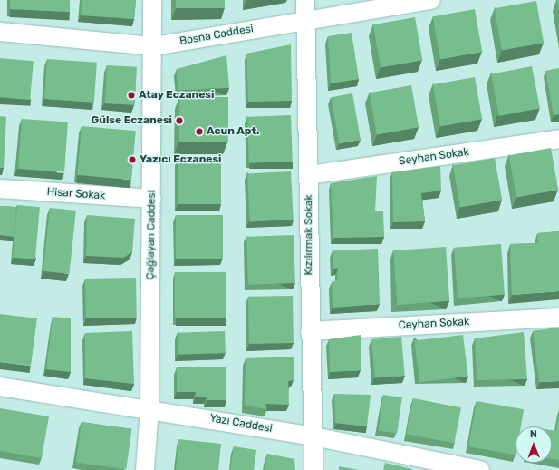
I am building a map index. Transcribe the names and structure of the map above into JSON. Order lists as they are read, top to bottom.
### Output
{
  "streets": {
    "street": [
      "Bosna Caddesi",
      "Seyhan Sokak",
      "Hisar Sokak",
      "Çağlayan Caddesi",
      "Kızılırmak Sokak",
      "Ceyhan Sokak",
      "Yazı Caddesi"
    ]
  },
  "crossings": [
    ["Bosna Caddesi", "Çağlayan Caddesi"],
    ["Bosna Caddesi", "Kızılırmak Sokak"],
    ["Seyhan Sokak", "Kızılırmak Sokak"],
    ["Hisar Sokak", "Çağlayan Caddesi"],
    ["Çağlayan Caddesi", "Yazı Caddesi"],
    ["Kızılırmak Sokak", "Ceyhan Sokak"],
    ["Kızılırmak Sokak", "Yazı Caddesi"]
  ],
  "places": [
    "Atay Eczanesi",
    "Gülse Eczanesi",
    "Acun Apt.",
    "Yazıcı Eczanesi"
  ],
  "north": "top"
}
